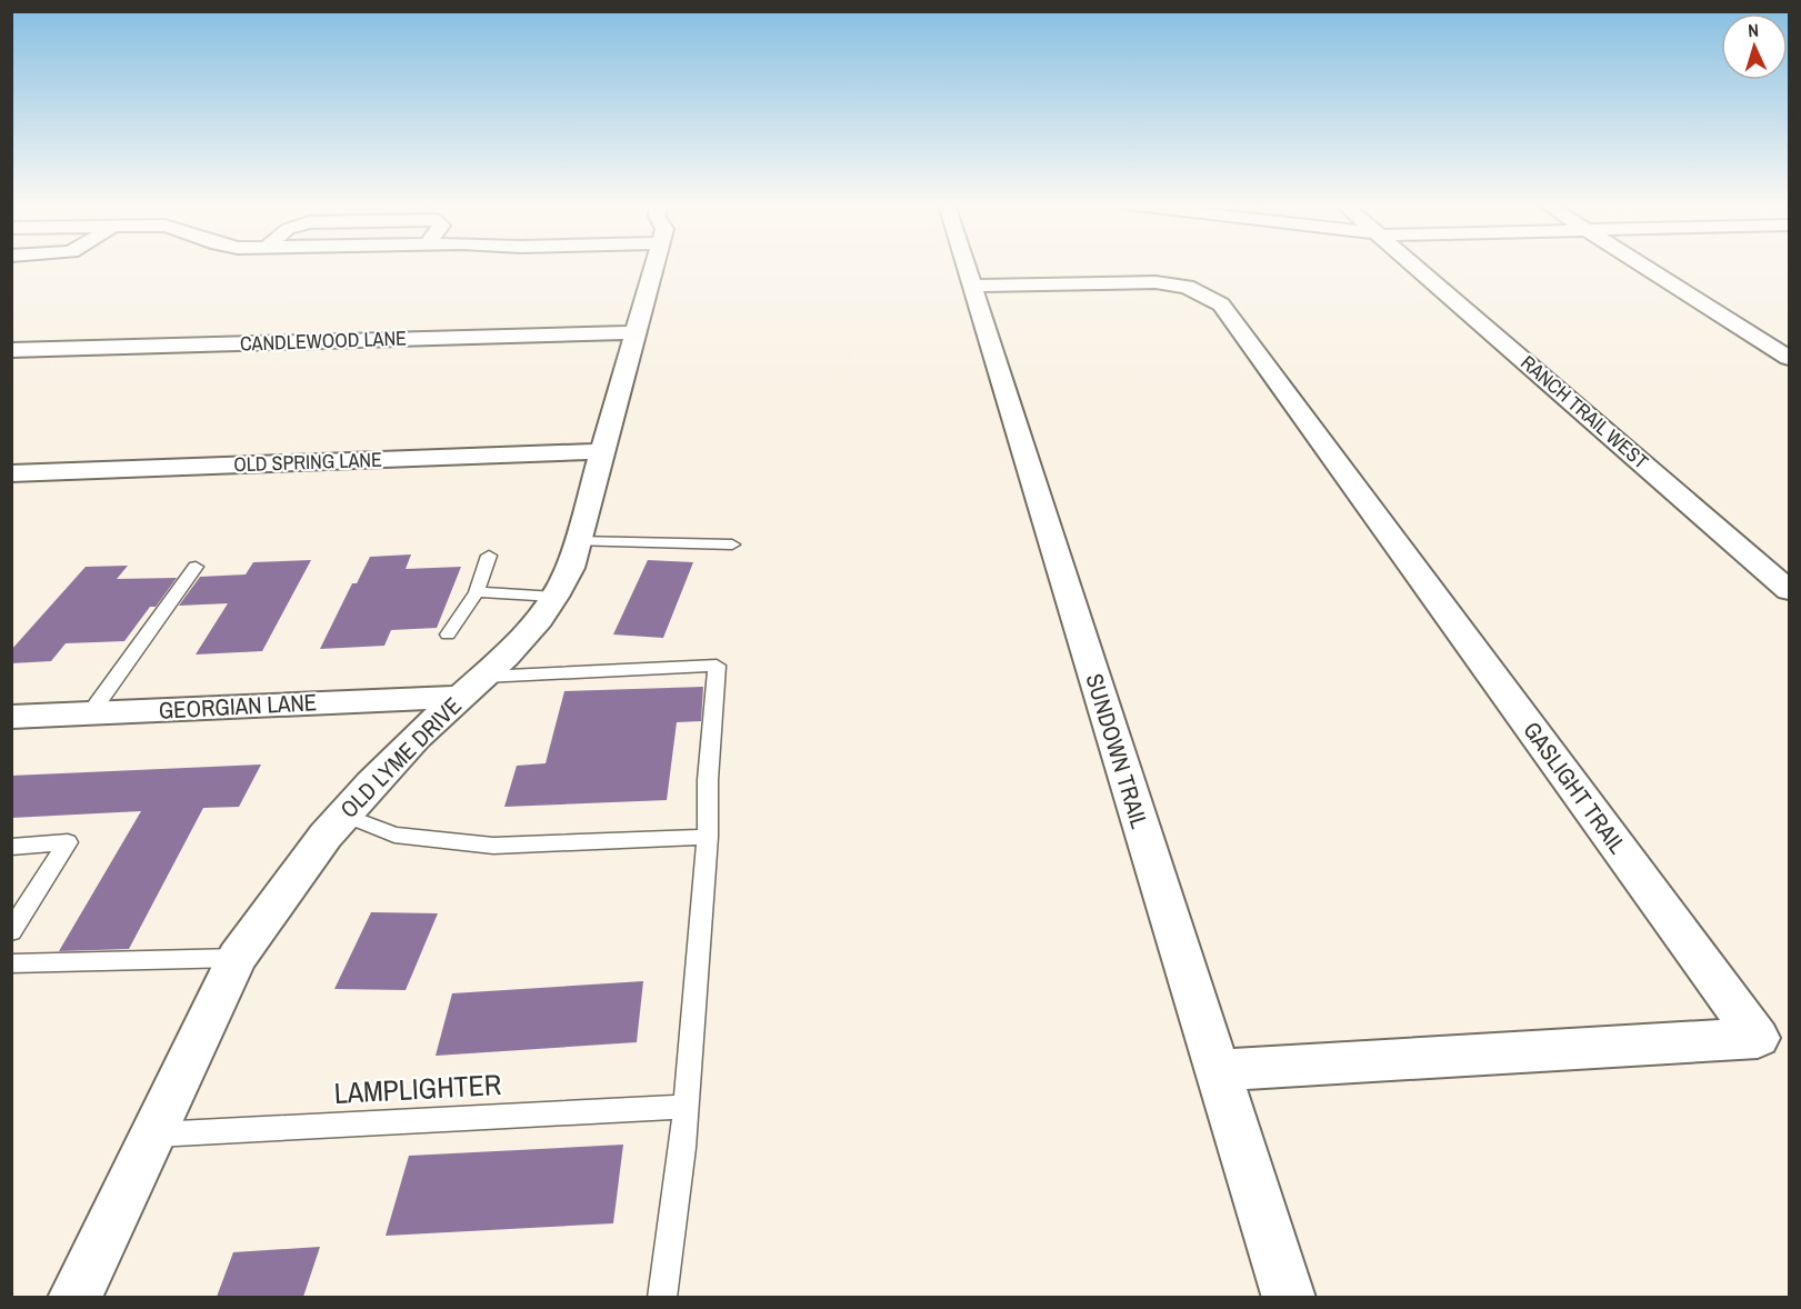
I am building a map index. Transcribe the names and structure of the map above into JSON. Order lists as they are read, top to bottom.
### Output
{
  "streets": {
    "street": [
      "CANDLEWOOD LANE",
      "RANCH TRAIL WEST",
      "OLD SPRING LANE",
      "GEORGIAN LANE",
      "SUNDOWN TRAIL",
      "OLD LYME DRIVE",
      "GASLIGHT TRAIL"
    ],
    "lane": ["LAMPLIGHTER"]
  },
  "crossings": [
    ["CANDLEWOOD LANE", "OLD LYME DRIVE"],
    ["OLD SPRING LANE", "OLD LYME DRIVE"],
    ["GEORGIAN LANE", "OLD LYME DRIVE"],
    ["SUNDOWN TRAIL", "GASLIGHT TRAIL"],
    ["OLD LYME DRIVE", "LAMPLIGHTER"]
  ],
  "north": "top"
}
